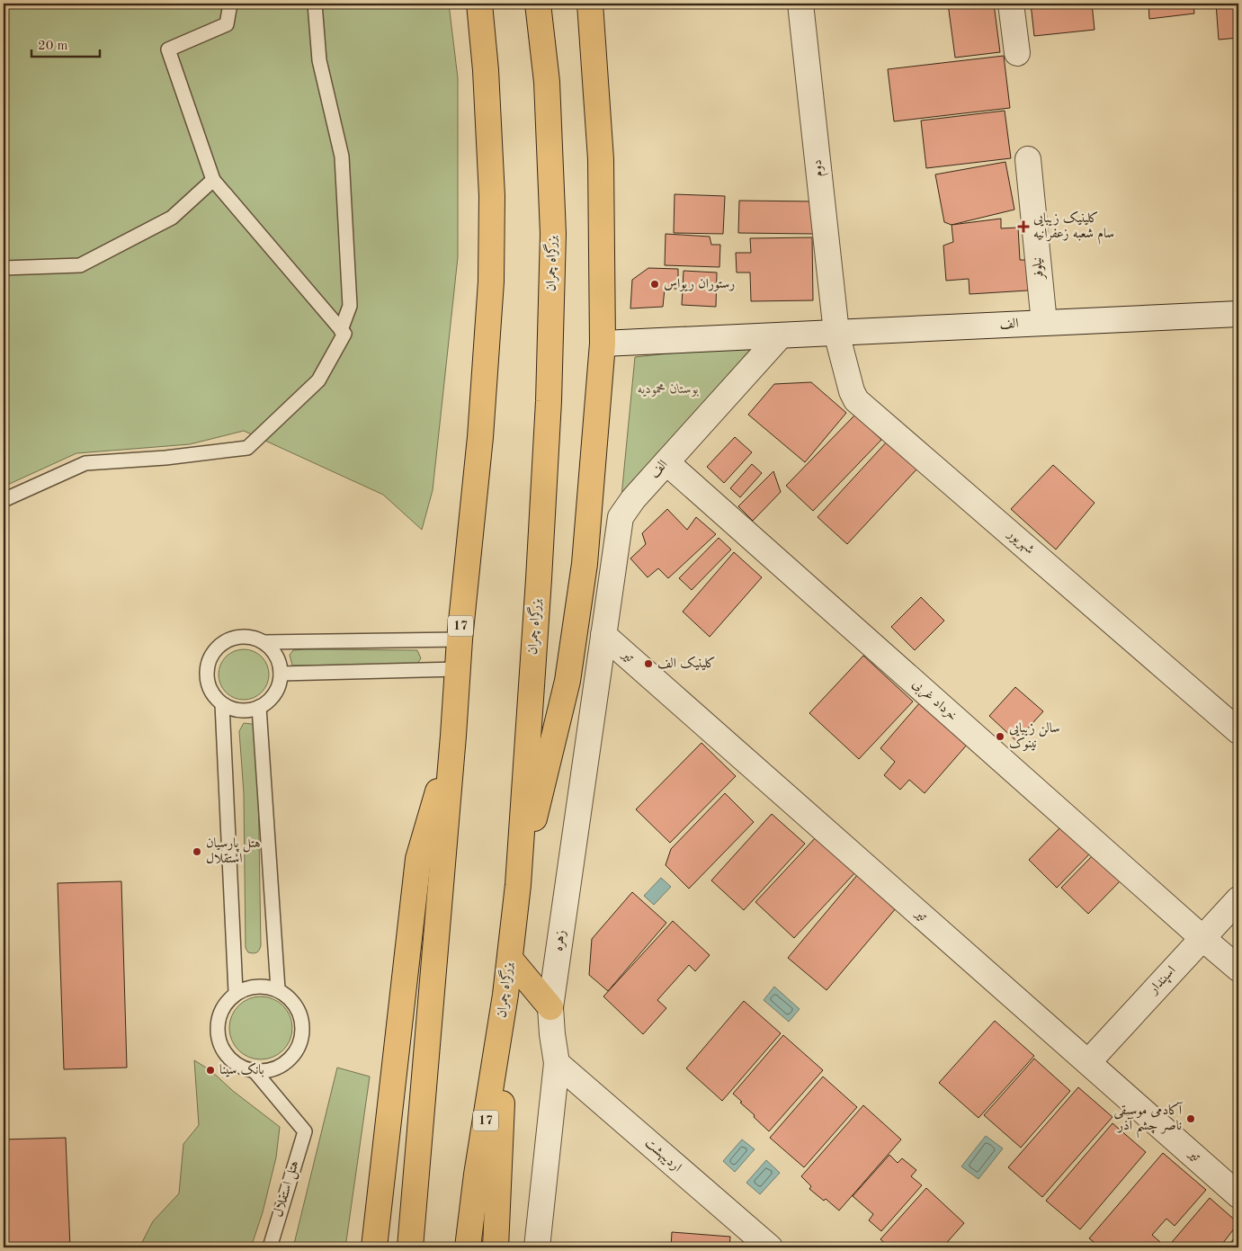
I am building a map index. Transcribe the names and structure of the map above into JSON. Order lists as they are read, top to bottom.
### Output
{
  "streets": {
    "highway": ["بزرگراه چمران", "17"],
    "street": [
      "دوم",
      "نیلوفر",
      "الف",
      "شهریور",
      "تیر",
      "خرداد غربی",
      "زهره",
      "اسپندار",
      "اردیبهشت"
    ],
    "lane": ["هتل استقلال"]
  },
  "crossings": [
    ["دوم", "الف"],
    ["دوم", "شهریور"],
    ["نیلوفر", "الف"],
    ["الف", "شهریور"],
    ["الف", "تیر"],
    ["الف", "خرداد غربی"],
    ["الف", "زهره"],
    ["تیر", "زهره"],
    ["تیر", "اسپندار"],
    ["خرداد غربی", "اسپندار"],
    ["زهره", "اردیبهشت"]
  ],
  "parks": ["بوستان محمودیه"],
  "places": {
    "health": ["کلینیک زیبایی سام شعبه زعفرانیه"],
    "other": [
      "رستوران ریواس",
      "کلینیک الف",
      "سالن زیبایی نینوک",
      "هتل پارسیان استقلال",
      "بانک سینا",
      "آکادمی موسیقی ناصر چشم آذر"
    ]
  },
  "scale_bar": "20 m"
}
